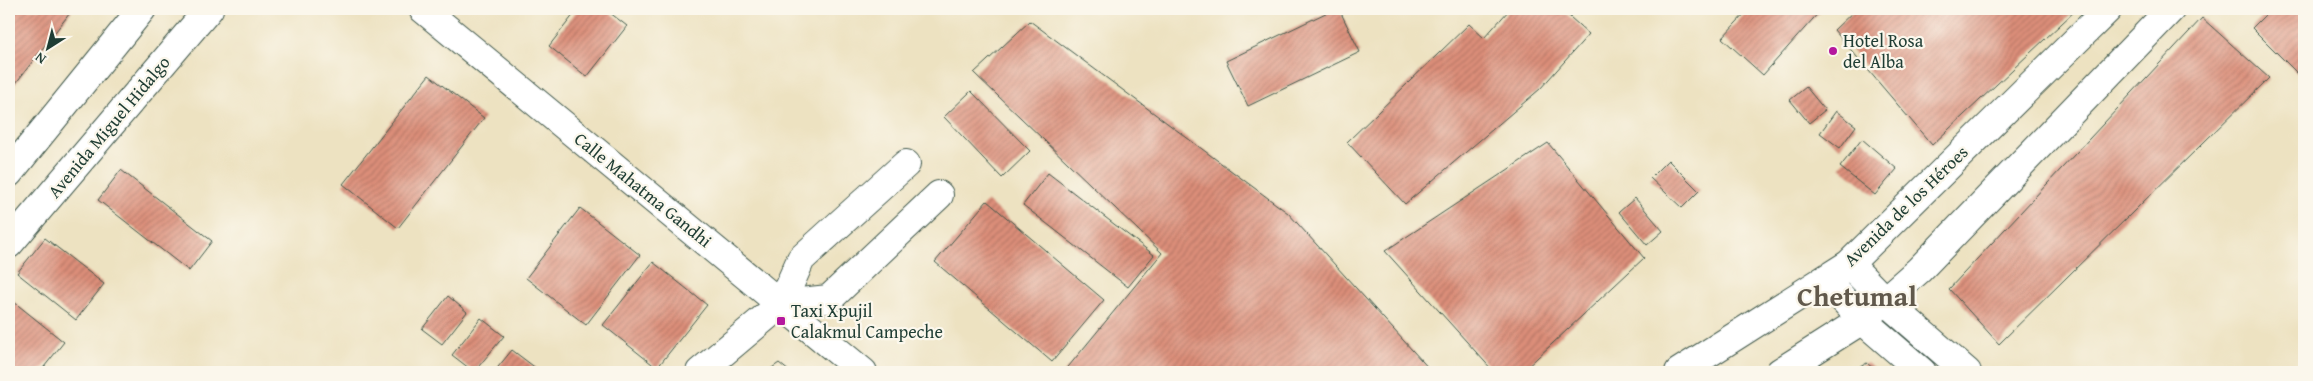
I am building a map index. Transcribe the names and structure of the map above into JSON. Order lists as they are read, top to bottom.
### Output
{
  "streets": {
    "street": ["Avenida Miguel Hidalgo", "Calle Mahatma Gandhi", "Avenida de los Héroes"]
  },
  "districts": ["Chetumal"],
  "places": {
    "other": ["Hotel Rosa del Alba"],
    "transit": ["Taxi Xpujil Calakmul Campeche"]
  },
  "north": "bottom left"
}
